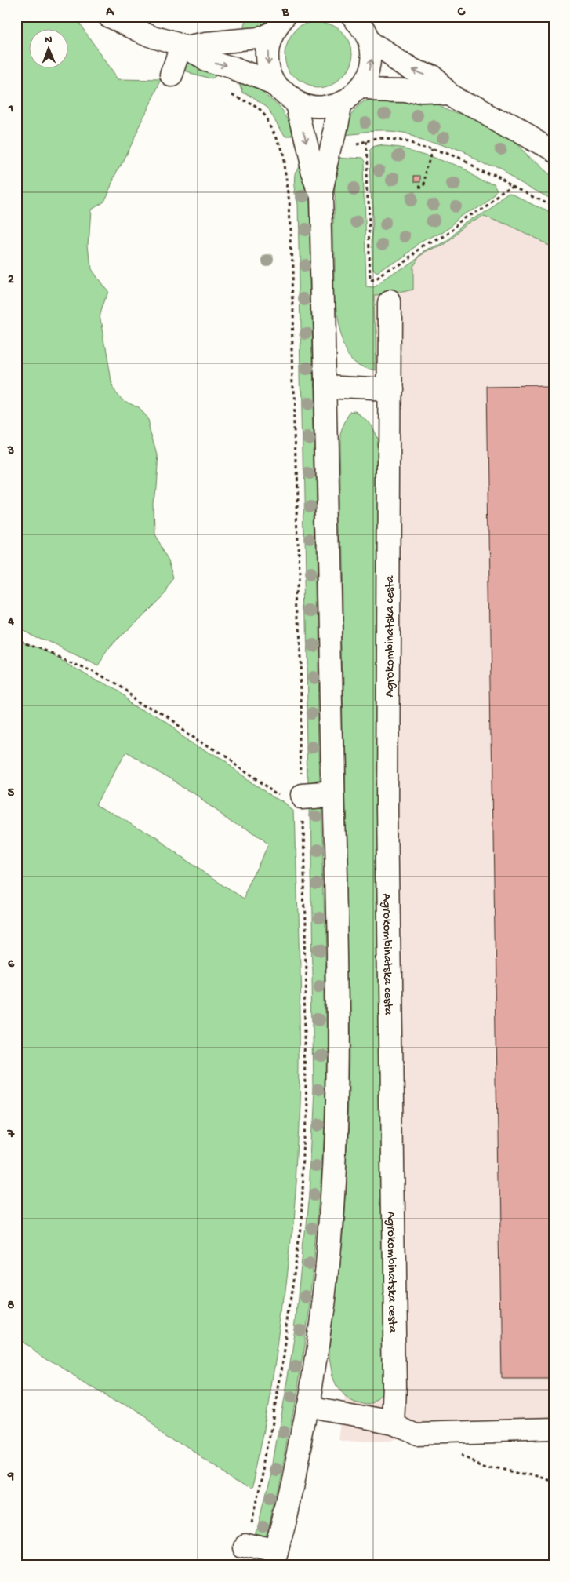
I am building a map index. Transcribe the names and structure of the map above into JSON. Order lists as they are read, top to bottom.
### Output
{
  "streets": {
    "street": ["Agrokombinatska cesta"]
  },
  "north": "top",
  "grid": {
    "columns": ["A", "B", "C"],
    "rows": [
      "1",
      "2",
      "3",
      "4",
      "5",
      "6",
      "7",
      "8",
      "9"
    ]
  }
}
